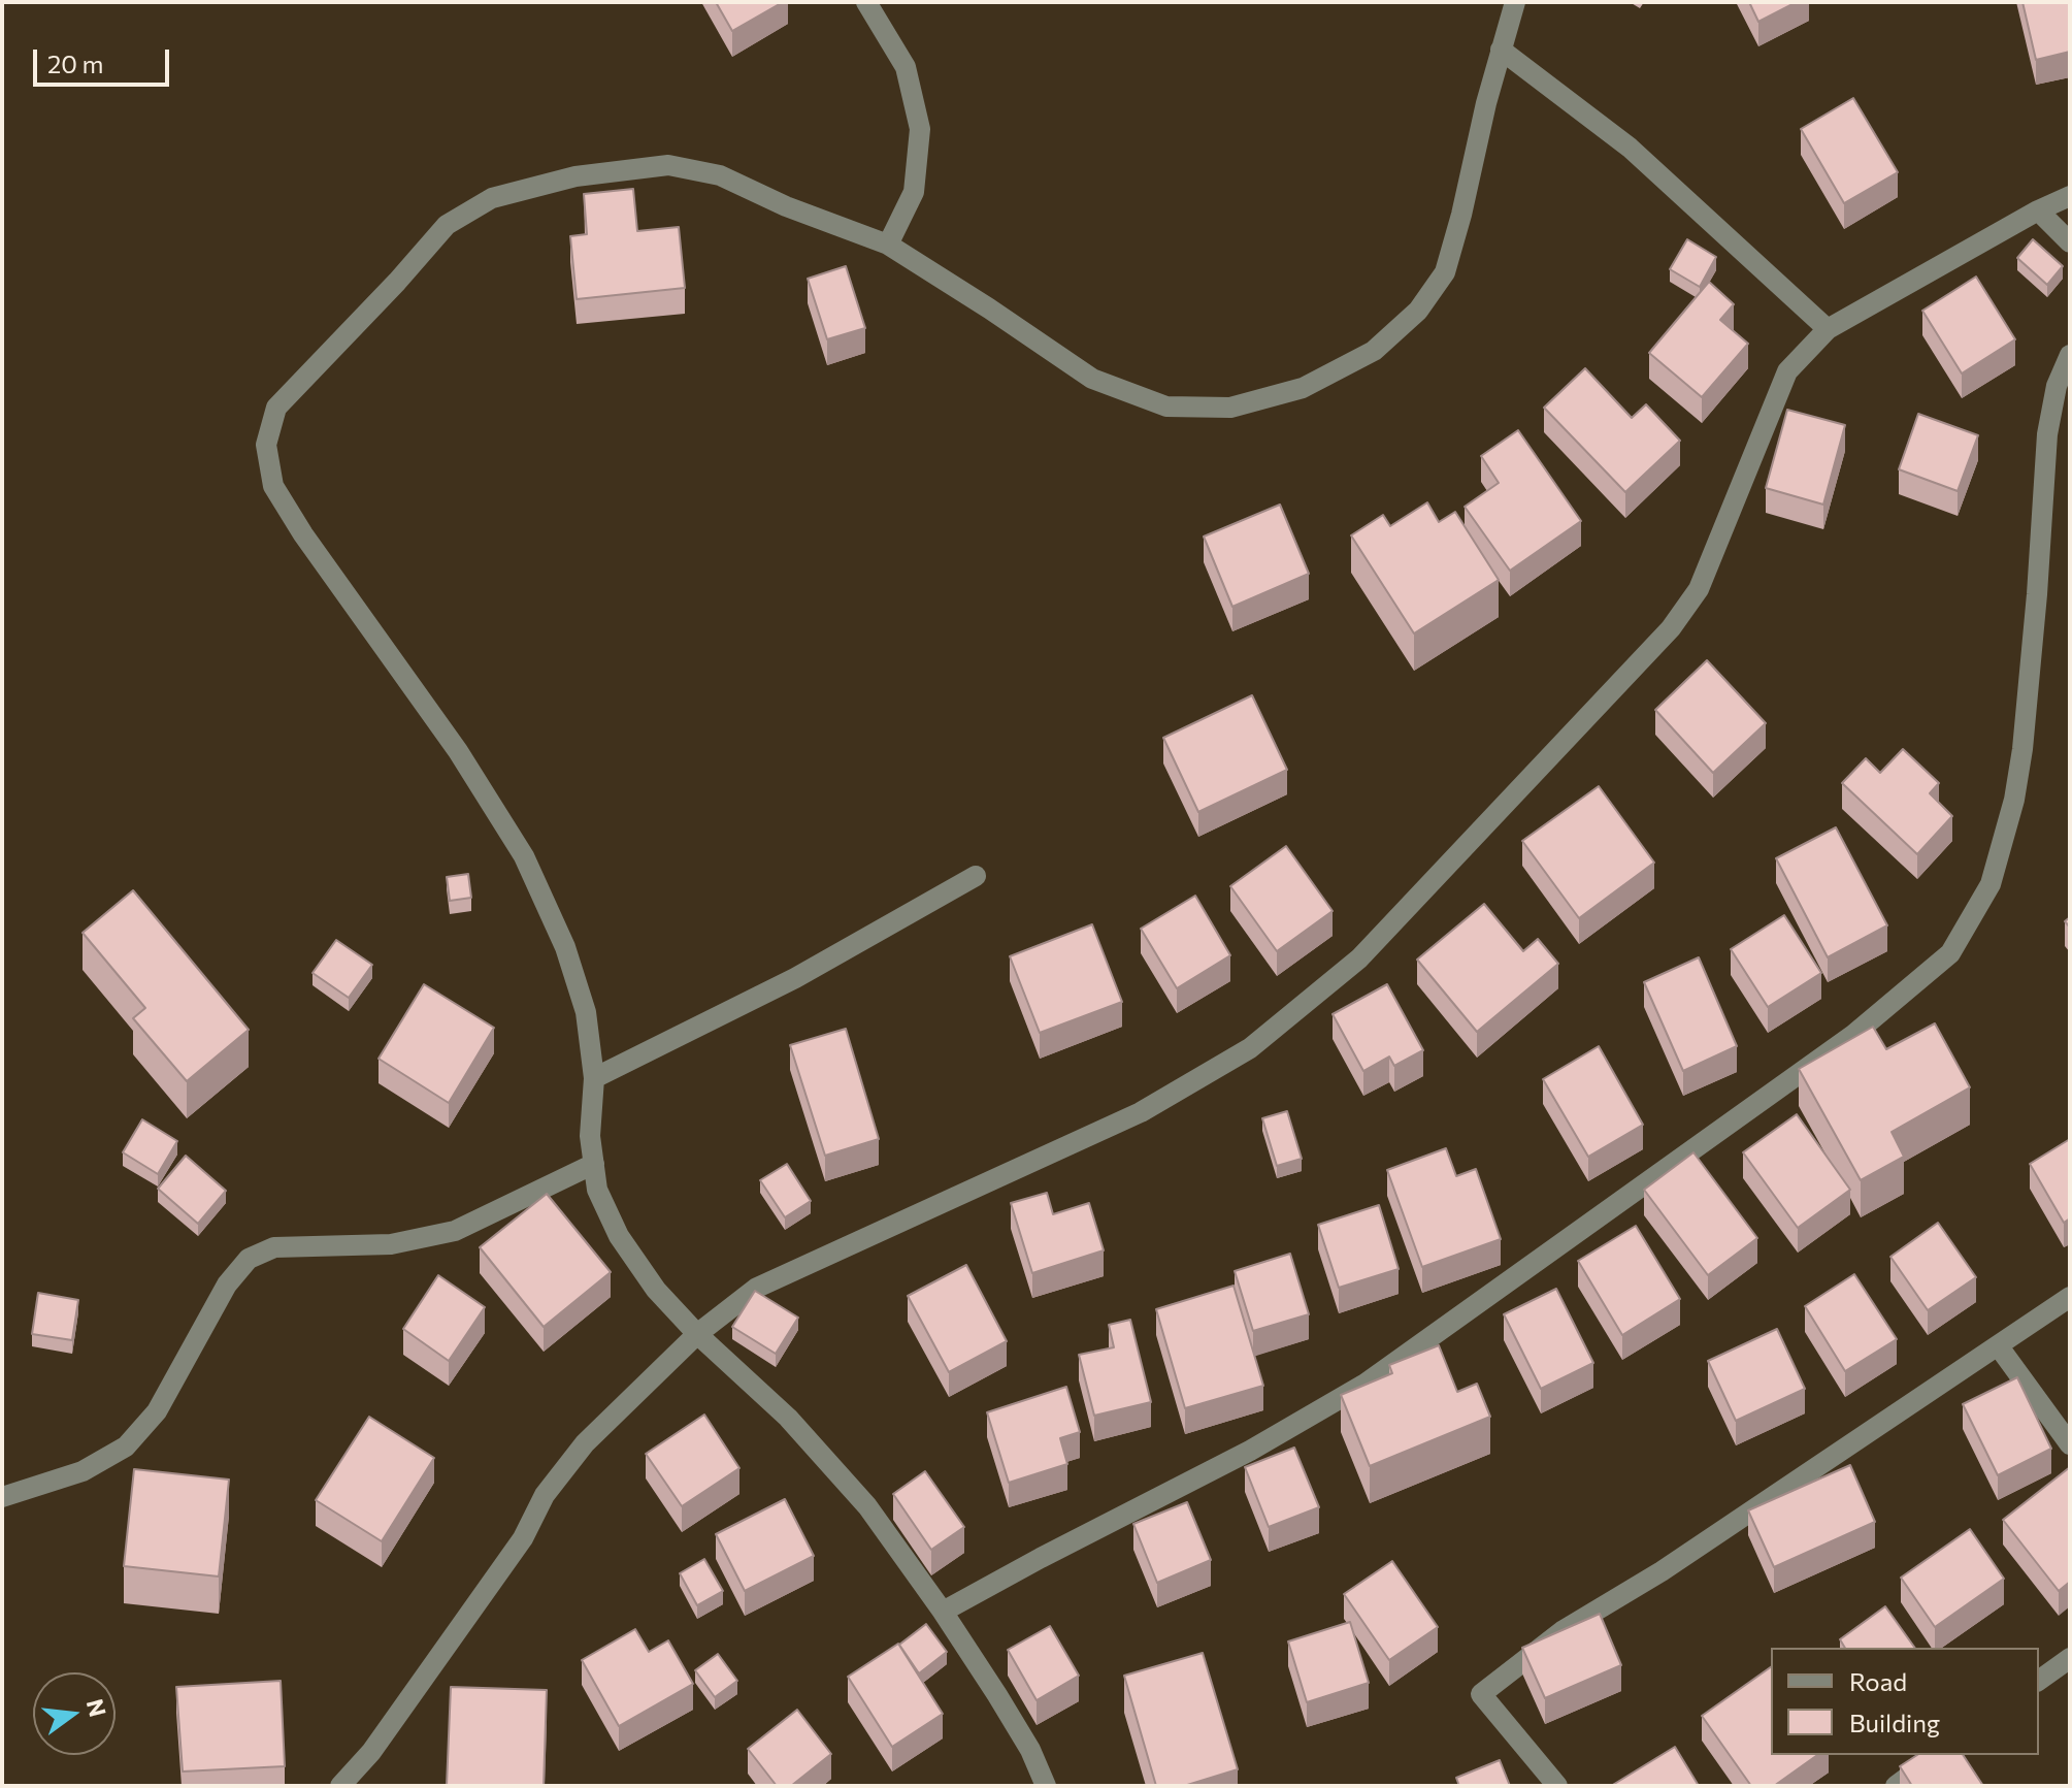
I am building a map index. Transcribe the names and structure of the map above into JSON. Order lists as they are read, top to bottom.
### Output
{
  "legend": ["Road", "Building"],
  "scale_bar": "20 m",
  "north": "right"
}
